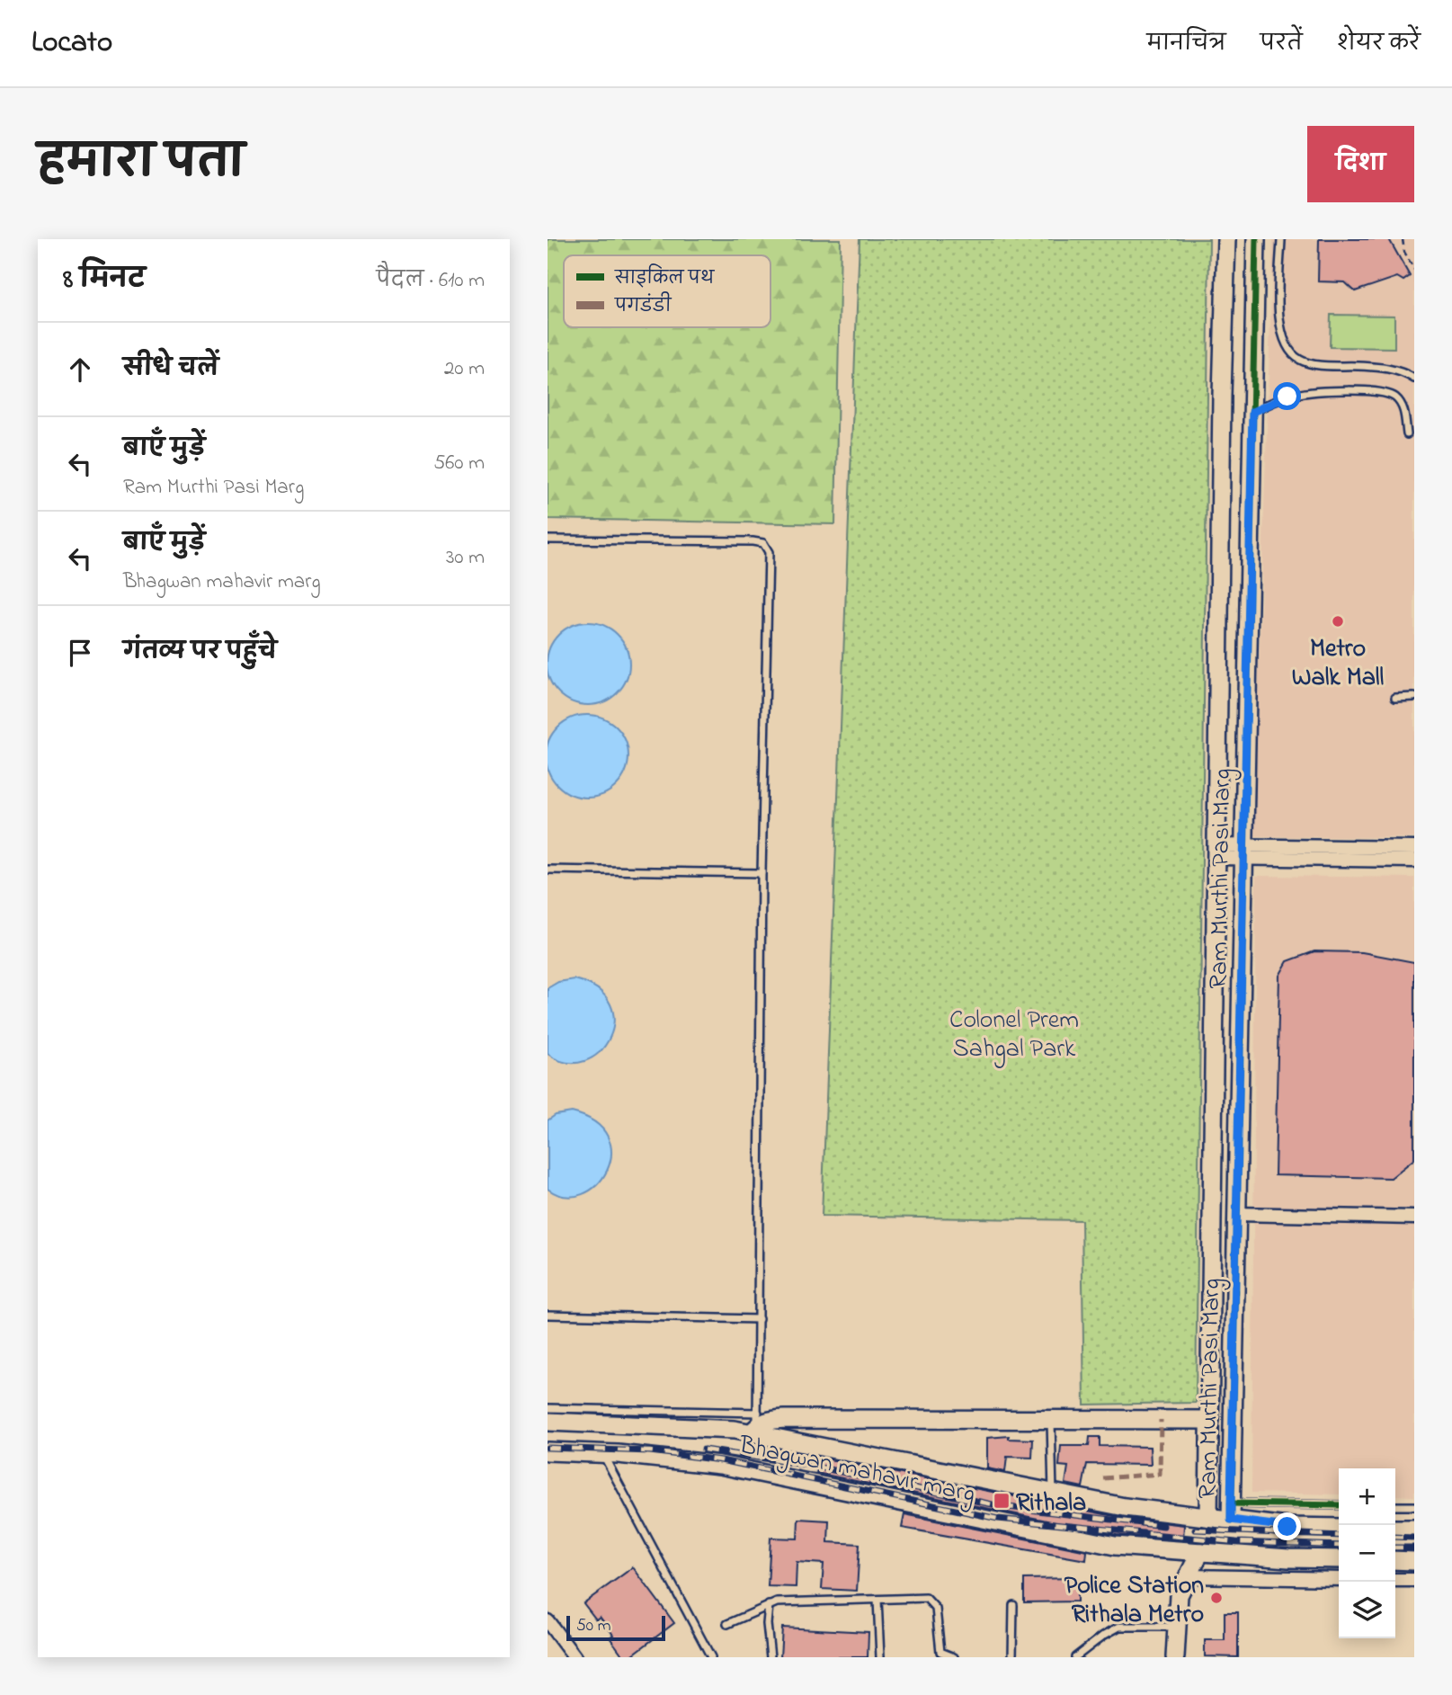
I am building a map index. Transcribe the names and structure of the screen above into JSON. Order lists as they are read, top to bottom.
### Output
{
  "streets": {
    "street": ["Ram Murthi Pasi Marg", "Bhagwan mahavir marg"]
  },
  "crossings": [
    ["Ram Murthi Pasi Marg", "Bhagwan mahavir marg"]
  ],
  "parks": ["Colonel Prem Sahgal Park"],
  "places": {
    "other": ["Metro Walk Mall", "Police Station Rithala Metro"],
    "transit": ["Rithala"]
  },
  "legend": ["साइकिल पथ", "पगडंडी"],
  "scale_bar": "50 m",
  "page": {
    "header": "Locato",
    "nav": ["मानचित्र", "परतें", "शेयर करें"],
    "title": "हमारा पता",
    "buttons": "दिशा",
    "heading": ["8 मिनट", "पैदल · 610 m"],
    "list": [
      ["सीधे चलें", "20 m"],
      ["बाएँ मुड़ें", "Ram Murthi Pasi Marg", "560 m"],
      ["बाएँ मुड़ें", "Bhagwan mahavir marg", "30 m"],
      "गंतव्य पर पहुँचे"
    ],
    "map_buttons": ["+", "−"],
    "scale": "50 m"
  }
}
